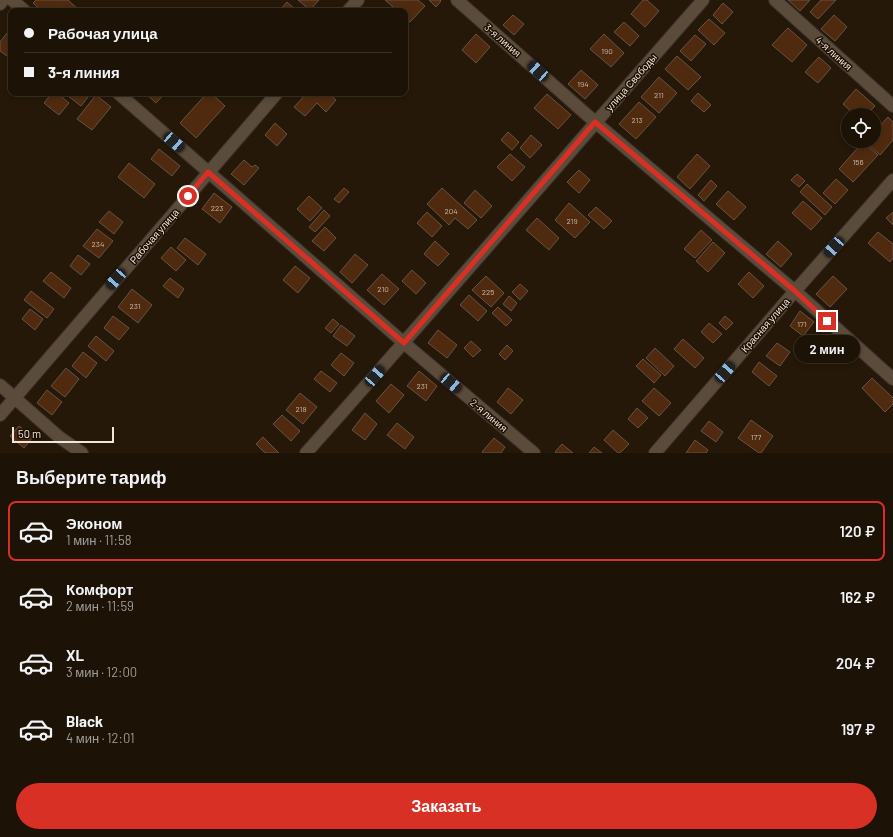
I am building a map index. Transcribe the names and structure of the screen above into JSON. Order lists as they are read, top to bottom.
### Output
{
  "streets": {
    "street": [
      "3-я линия",
      "4-я линия",
      "улица Свободы",
      "Рабочая улица",
      "Красная улица",
      "2-я линия"
    ]
  },
  "crossings": [
    ["3-я линия", "улица Свободы"],
    ["3-я линия", "Красная улица"],
    ["улица Свободы", "2-я линия"],
    ["Рабочая улица", "2-я линия"]
  ],
  "house_numbers": [
    "190",
    "194",
    "211",
    "213",
    "156",
    "223",
    "204",
    "219",
    "234",
    "210",
    "225",
    "231",
    "171",
    "231",
    "218",
    "177"
  ],
  "scale_bar": "50 m",
  "page": {
    "banner": ["Рабочая улица", "3-я линия"],
    "bubble": "2 мин",
    "scale": "50 m",
    "heading": "Выберите тариф",
    "list": [
      {
        "name": "Эконом",
        "note": "1 мин · 11:58",
        "value": "120 ₽"
      },
      {
        "name": "Комфорт",
        "note": "2 мин · 11:59",
        "value": "162 ₽"
      },
      {
        "name": "XL",
        "note": "3 мин · 12:00",
        "value": "204 ₽"
      },
      {
        "name": "Black",
        "note": "4 мин · 12:01",
        "value": "197 ₽"
      }
    ],
    "buttons": "Заказать"
  }
}
